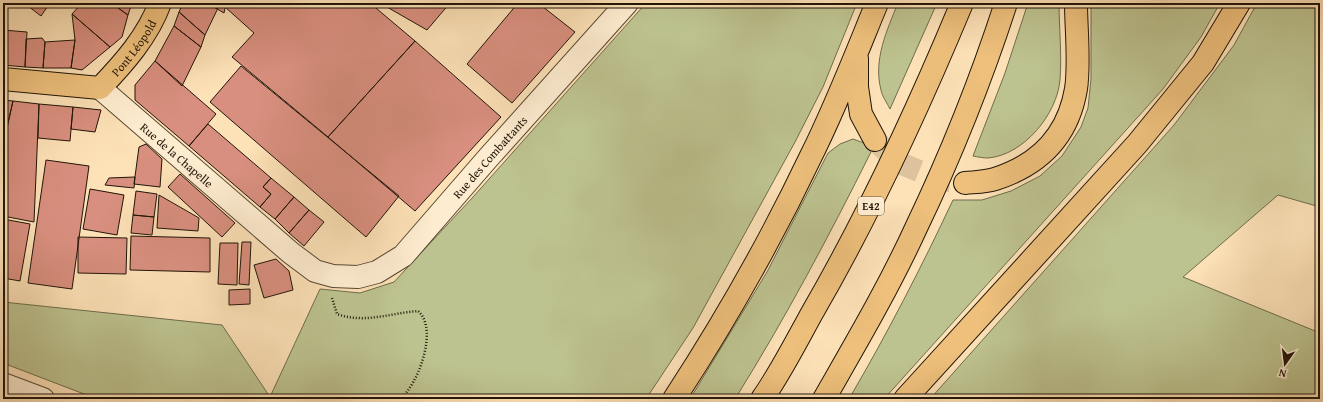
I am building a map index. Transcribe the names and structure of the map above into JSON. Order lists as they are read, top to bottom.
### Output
{
  "streets": {
    "main road": ["Pont Léopold", "E42"],
    "street": ["Rue de la Chapelle", "Rue des Combattants"]
  },
  "crossings": [
    ["Pont Léopold", "Rue de la Chapelle"],
    ["Rue de la Chapelle", "Rue des Combattants"]
  ],
  "north": "bottom"
}
